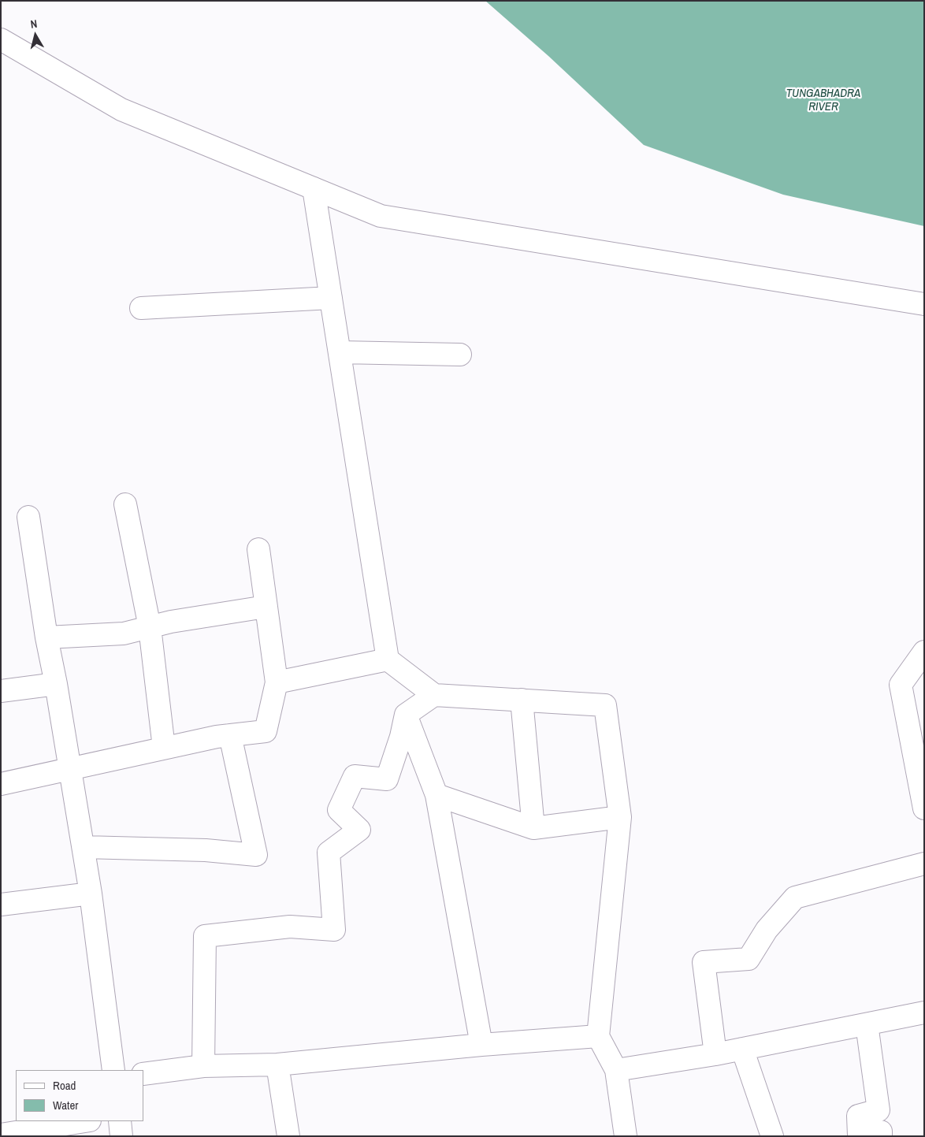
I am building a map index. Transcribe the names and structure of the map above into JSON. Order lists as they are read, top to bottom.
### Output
{
  "water": ["TUNGABHADRA RIVER"],
  "legend": ["Road", "Water"],
  "north": "top"
}
